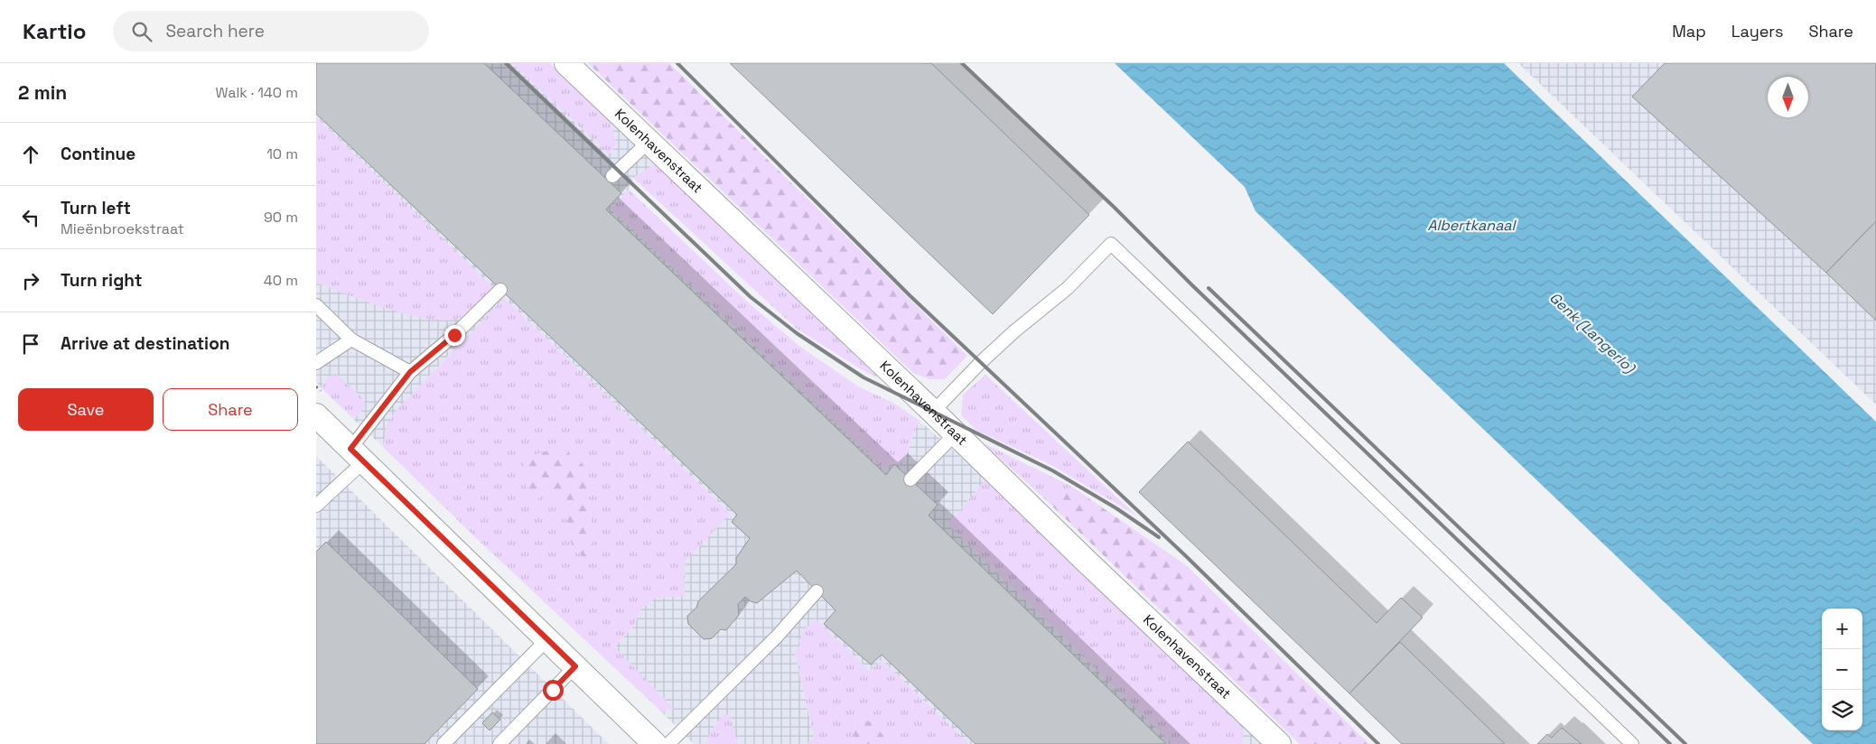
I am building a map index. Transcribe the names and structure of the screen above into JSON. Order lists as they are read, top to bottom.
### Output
{
  "streets": {
    "street": ["Kolenhavenstraat"]
  },
  "water": ["Albertkanaal", "Genk (Langerlo)"],
  "north": "bottom",
  "page": {
    "header": "Kartio",
    "search": "Search here",
    "nav": ["Map", "Layers", "Share"],
    "heading": ["2 min", "Walk · 140 m"],
    "list": [
      ["Continue", "10 m"],
      ["Turn left", "Mieënbroekstraat", "90 m"],
      ["Turn right", "40 m"],
      "Arrive at destination"
    ],
    "buttons": ["Save", "Share"],
    "map_buttons": ["+", "−"]
  }
}
